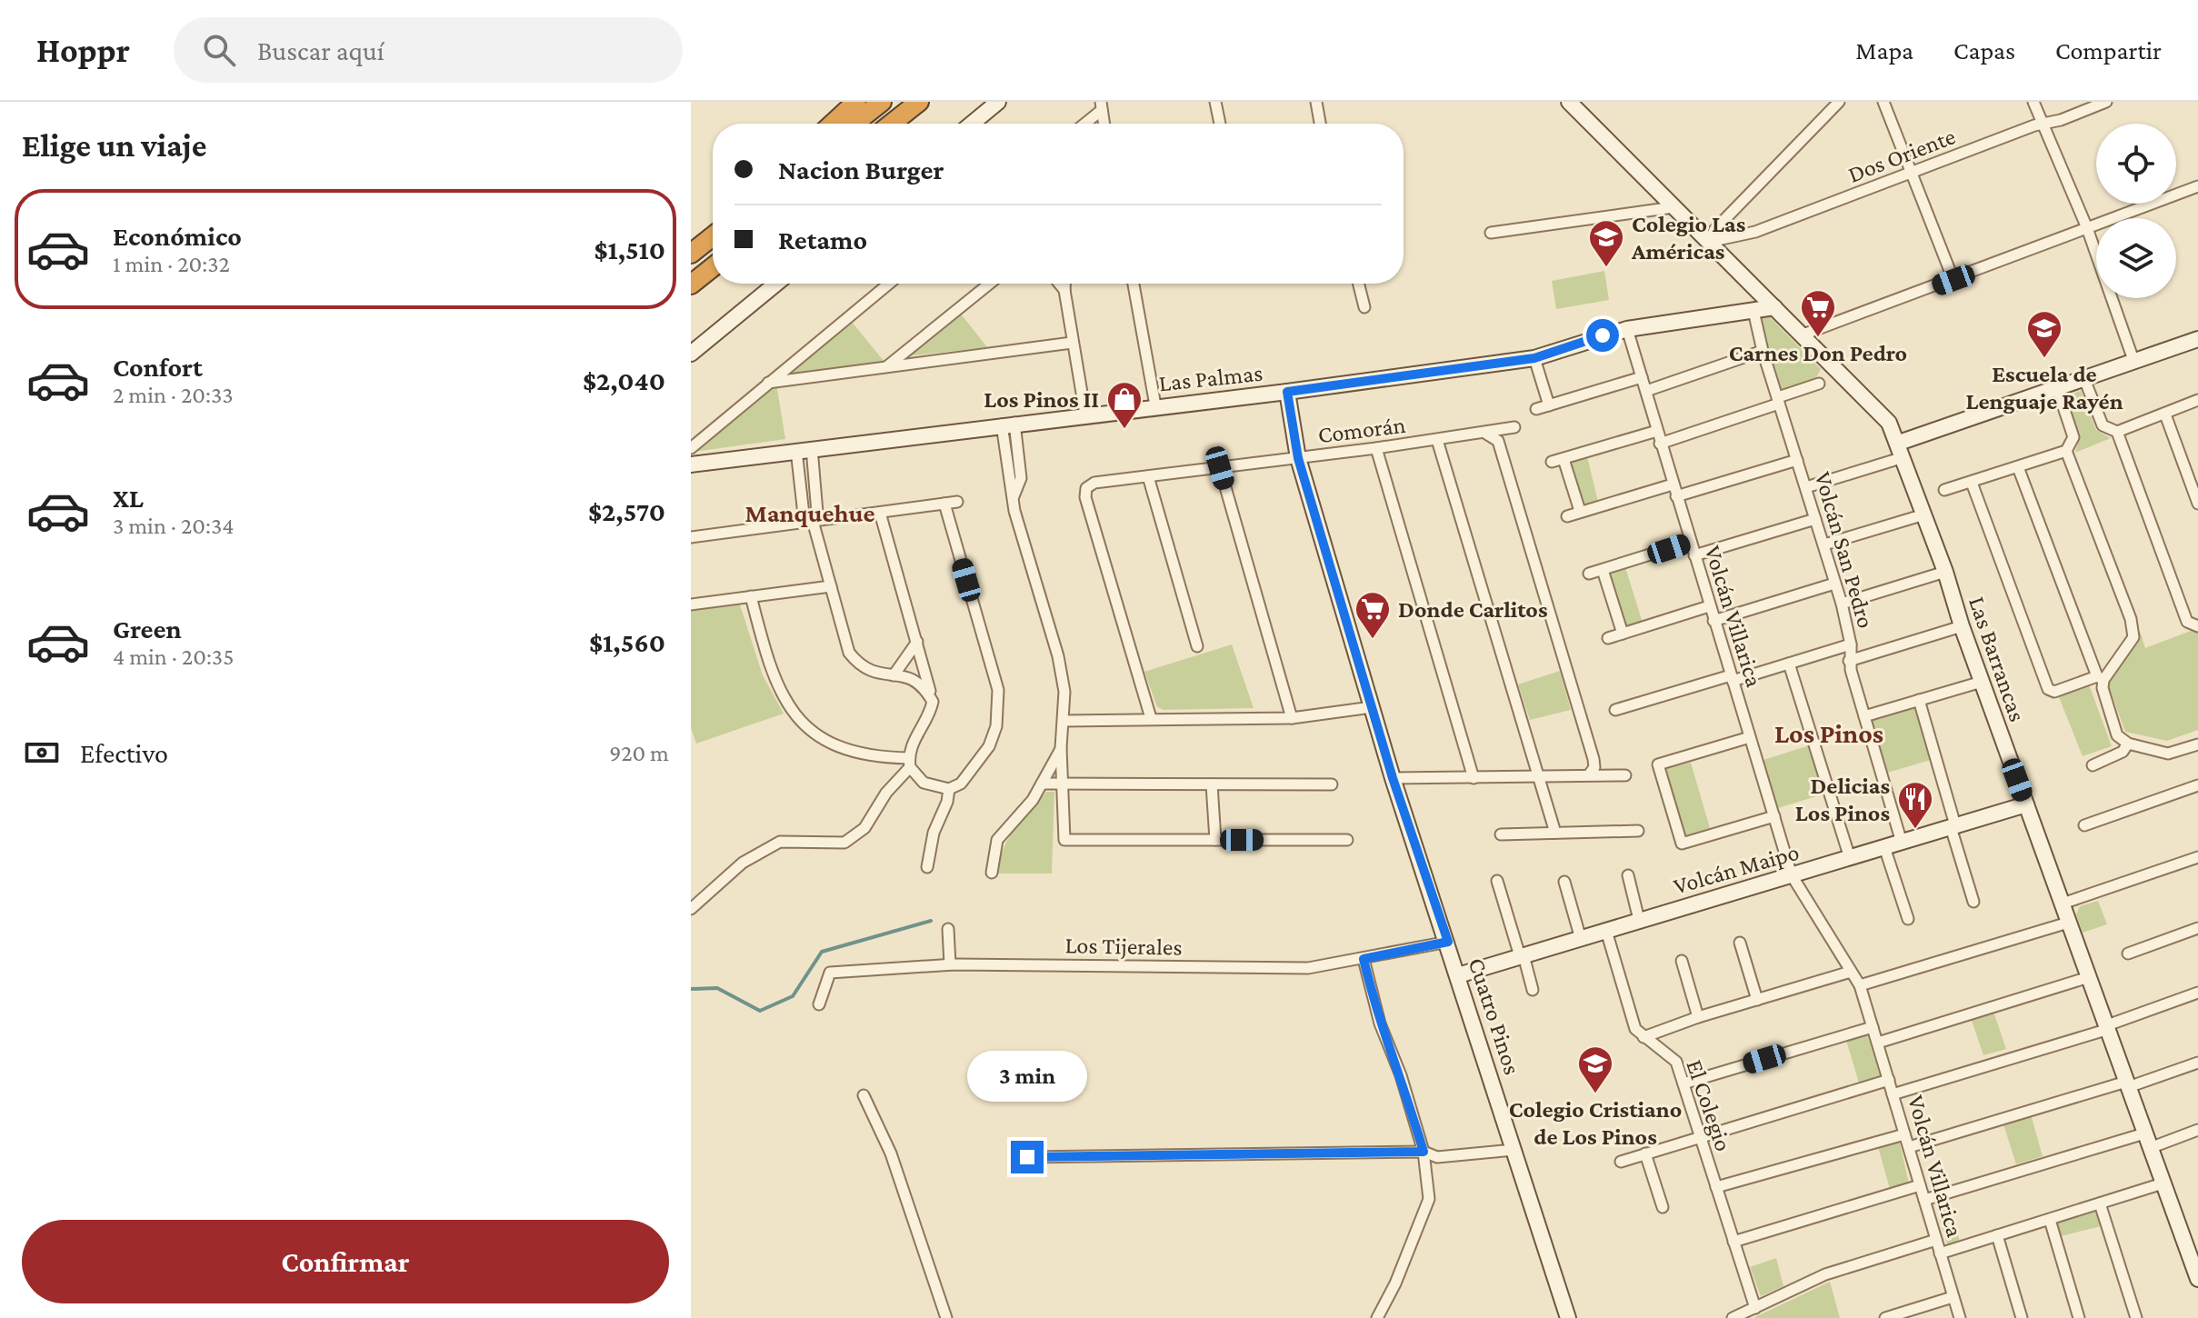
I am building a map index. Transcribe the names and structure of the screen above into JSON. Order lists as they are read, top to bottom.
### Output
{
  "streets": {
    "street": [
      "Dos Oriente",
      "Las Palmas",
      "Comorán",
      "Volcán San Pedro",
      "Volcán Villarica",
      "Las Barrancas",
      "Volcán Maipo",
      "Los Tijerales",
      "Cuatro Pinos",
      "El Colegio"
    ]
  },
  "crossings": [
    ["Dos Oriente", "Las Barrancas"],
    ["Las Palmas", "Volcán San Pedro"],
    ["Las Palmas", "Volcán Villarica"],
    ["Las Palmas", "Las Barrancas"],
    ["Las Palmas", "Cuatro Pinos"],
    ["Comorán", "Cuatro Pinos"],
    ["Volcán San Pedro", "Volcán Maipo"],
    ["Volcán Villarica", "Volcán Maipo"],
    ["Las Barrancas", "Volcán Maipo"],
    ["Volcán Maipo", "Cuatro Pinos"],
    ["Volcán Maipo", "El Colegio"],
    ["Los Tijerales", "Cuatro Pinos"]
  ],
  "districts": ["Manquehue", "Los Pinos"],
  "places": {
    "school or university": ["Colegio Las Américas", "Escuela de Lenguaje Rayén", "Colegio Cristiano de Los Pinos"],
    "supermarket": ["Carnes Don Pedro", "Donde Carlitos"],
    "shop": ["Los Pinos II"],
    "restaurant": ["Delicias Los Pinos"]
  },
  "page": {
    "header": "Hoppr",
    "search": "Buscar aquí",
    "nav": ["Mapa", "Capas", "Compartir"],
    "heading": "Elige un viaje",
    "banner": ["Nacion Burger", "Retamo"],
    "list": [
      {
        "name": "Económico",
        "note": "1 min · 20:32",
        "value": "$1,510"
      },
      {
        "name": "Confort",
        "note": "2 min · 20:33",
        "value": "$2,040"
      },
      {
        "name": "XL",
        "note": "3 min · 20:34",
        "value": "$2,570"
      },
      {
        "name": "Green",
        "note": "4 min · 20:35",
        "value": "$1,560"
      }
    ],
    "pay": ["Efectivo", "920 m"],
    "bubble": "3 min",
    "buttons": "Confirmar"
  }
}
